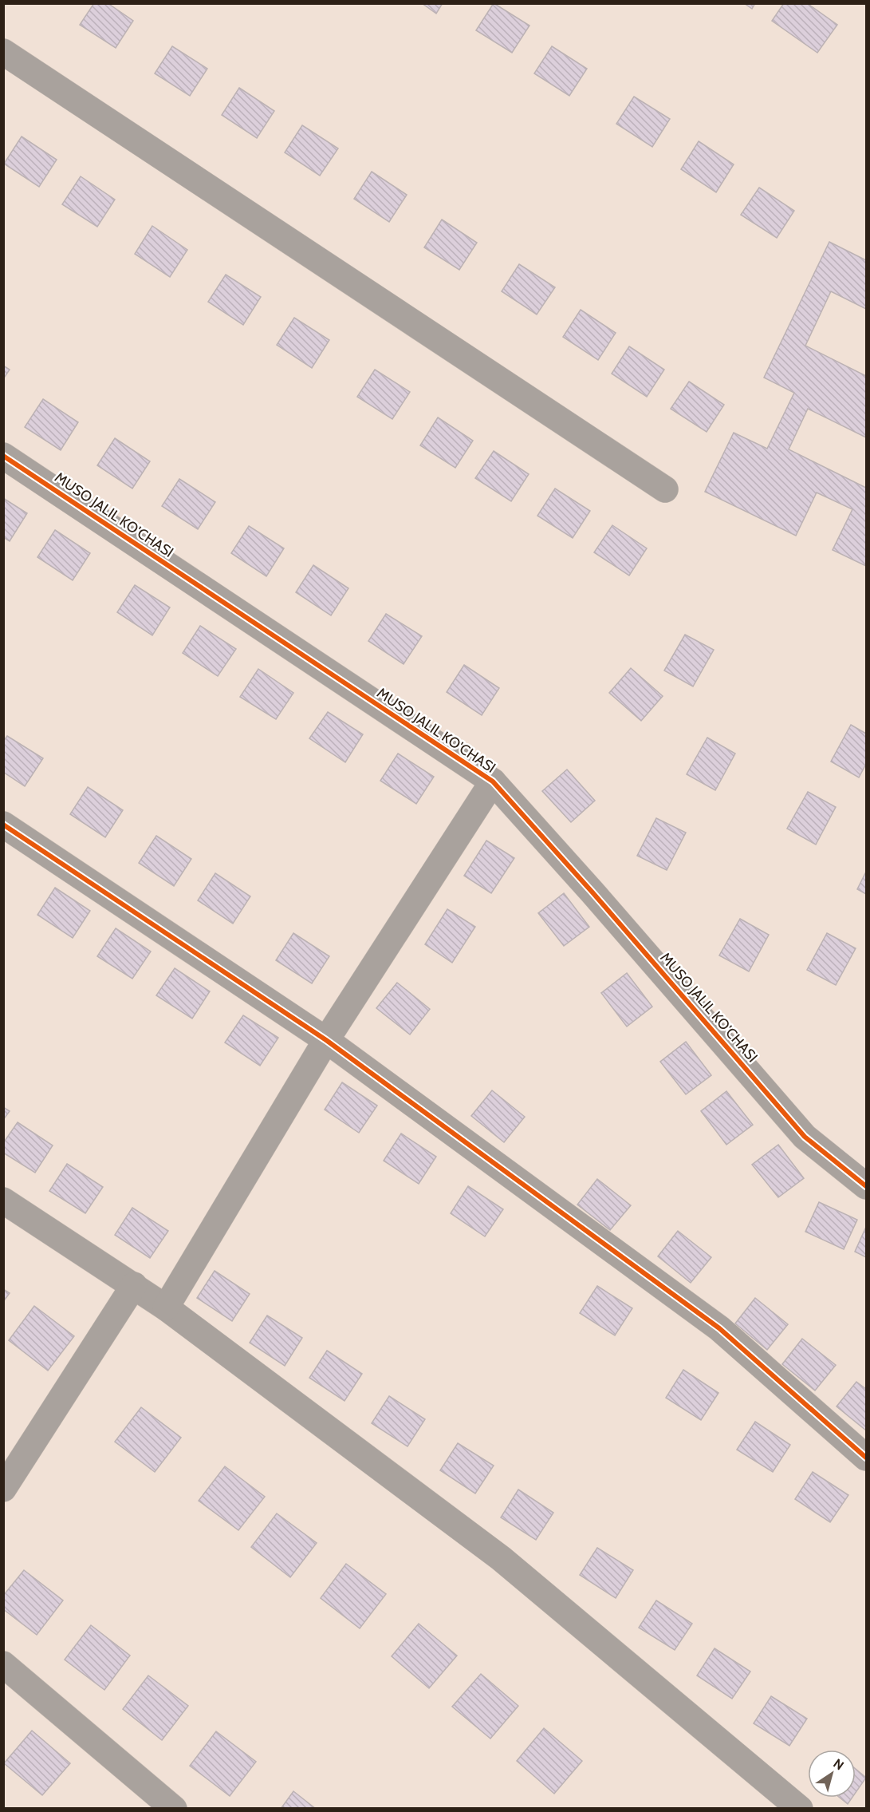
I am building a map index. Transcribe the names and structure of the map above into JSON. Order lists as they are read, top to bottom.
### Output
{
  "streets": {
    "street": ["MUSO JALIL KO'CHASI"]
  },
  "north": "top right"
}
